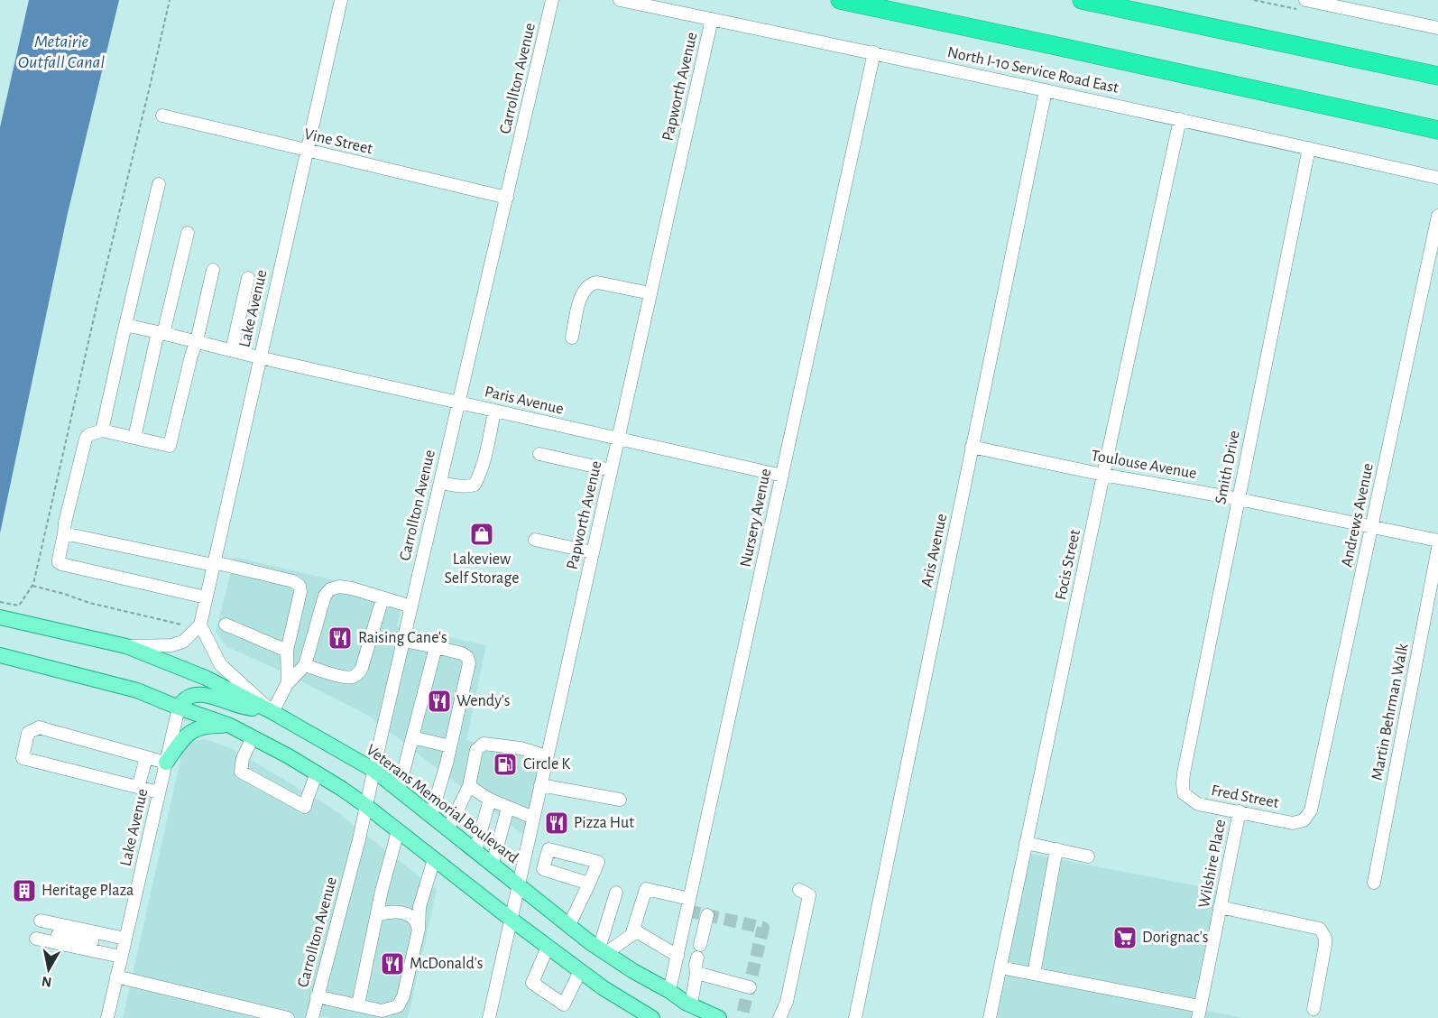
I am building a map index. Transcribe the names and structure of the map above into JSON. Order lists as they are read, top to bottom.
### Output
{
  "streets": {
    "main road": ["Veterans Memorial Boulevard"],
    "street": [
      "North I-10 Service Road East",
      "Carrollton Avenue",
      "Papworth Avenue",
      "Vine Street",
      "Lake Avenue",
      "Paris Avenue",
      "Toulouse Avenue",
      "Smith Drive",
      "Andrews Avenue",
      "Nursery Avenue",
      "Aris Avenue",
      "Focis Street",
      "Martin Behrman Walk",
      "Fred Street",
      "Wilshire Place"
    ]
  },
  "crossings": [
    ["North I-10 Service Road East", "Papworth Avenue"],
    ["North I-10 Service Road East", "Smith Drive"],
    ["North I-10 Service Road East", "Nursery Avenue"],
    ["North I-10 Service Road East", "Aris Avenue"],
    ["North I-10 Service Road East", "Focis Street"],
    ["Carrollton Avenue", "Vine Street"],
    ["Carrollton Avenue", "Paris Avenue"],
    ["Carrollton Avenue", "Veterans Memorial Boulevard"],
    ["Papworth Avenue", "Paris Avenue"],
    ["Papworth Avenue", "Veterans Memorial Boulevard"],
    ["Vine Street", "Lake Avenue"],
    ["Lake Avenue", "Paris Avenue"],
    ["Paris Avenue", "Nursery Avenue"],
    ["Toulouse Avenue", "Smith Drive"],
    ["Toulouse Avenue", "Andrews Avenue"],
    ["Toulouse Avenue", "Aris Avenue"],
    ["Toulouse Avenue", "Focis Street"],
    ["Smith Drive", "Fred Street"],
    ["Andrews Avenue", "Fred Street"],
    ["Nursery Avenue", "Veterans Memorial Boulevard"],
    ["Fred Street", "Wilshire Place"]
  ],
  "water": ["Metairie Outfall Canal"],
  "places": {
    "shop": ["Lakeview Self Storage"],
    "restaurant": [
      "Raising Cane's",
      "Wendy's",
      "Pizza Hut",
      "McDonald's"
    ],
    "fuel station": ["Circle K"],
    "building": ["Heritage Plaza"],
    "supermarket": ["Dorignac's"]
  },
  "north": "bottom"
}
